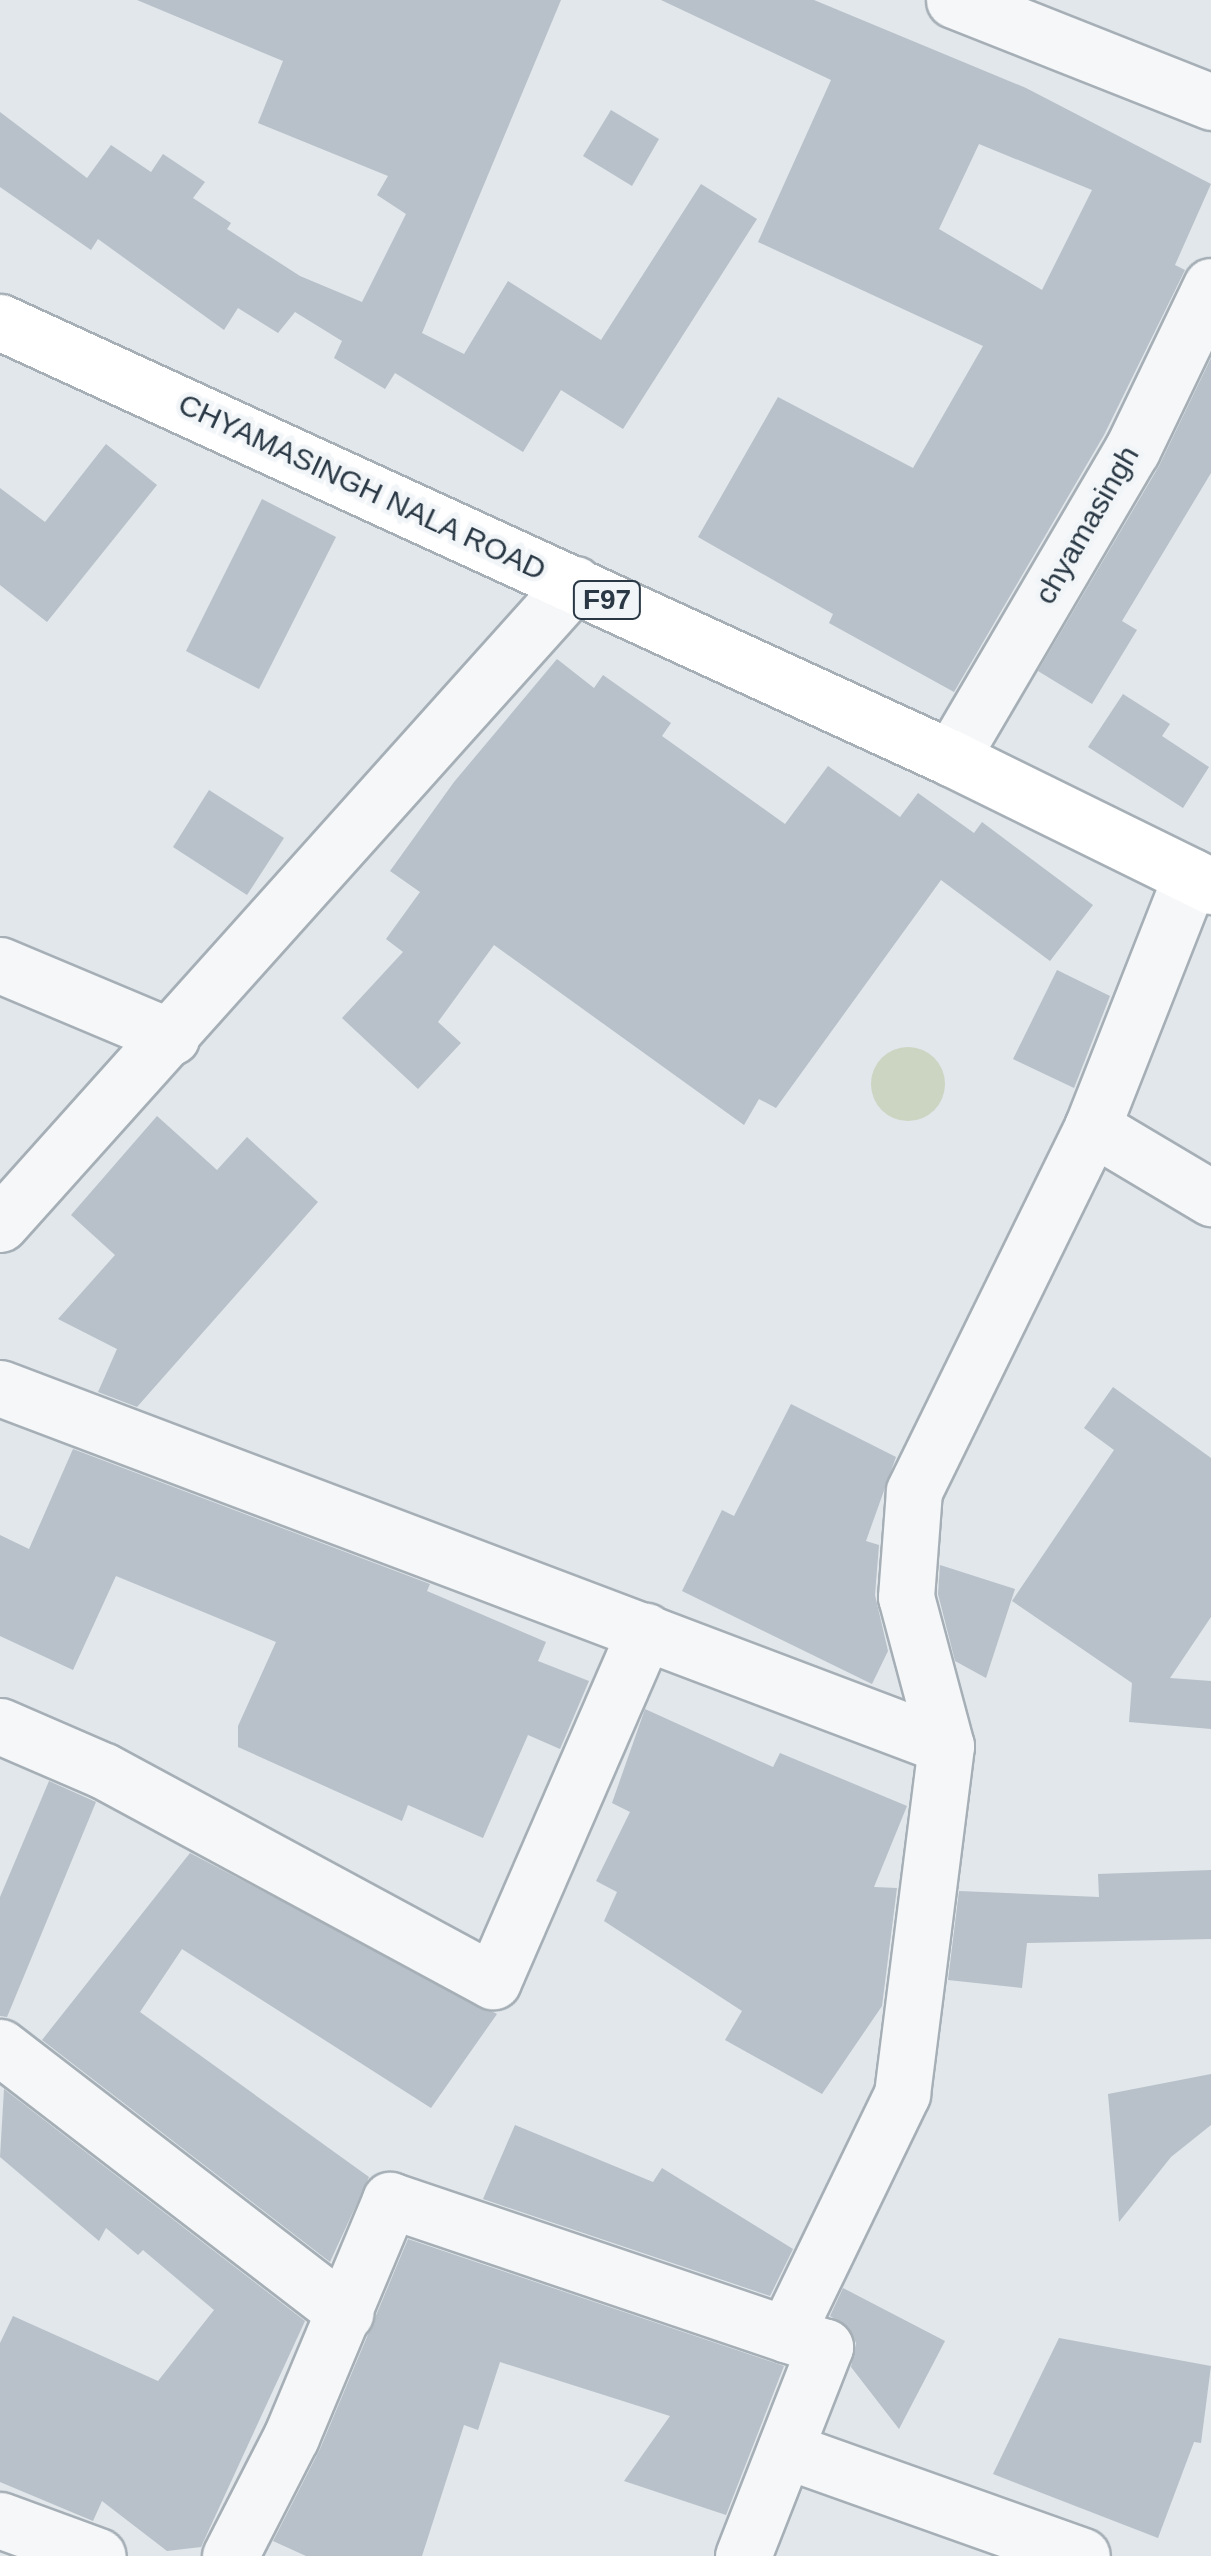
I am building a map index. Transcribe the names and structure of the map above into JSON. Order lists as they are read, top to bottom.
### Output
{
  "streets": {
    "main road": ["CHYAMASINGH NALA ROAD", "F97"],
    "street": ["chyamasingh"]
  },
  "crossings": [
    ["CHYAMASINGH NALA ROAD", "chyamasingh"]
  ]
}
